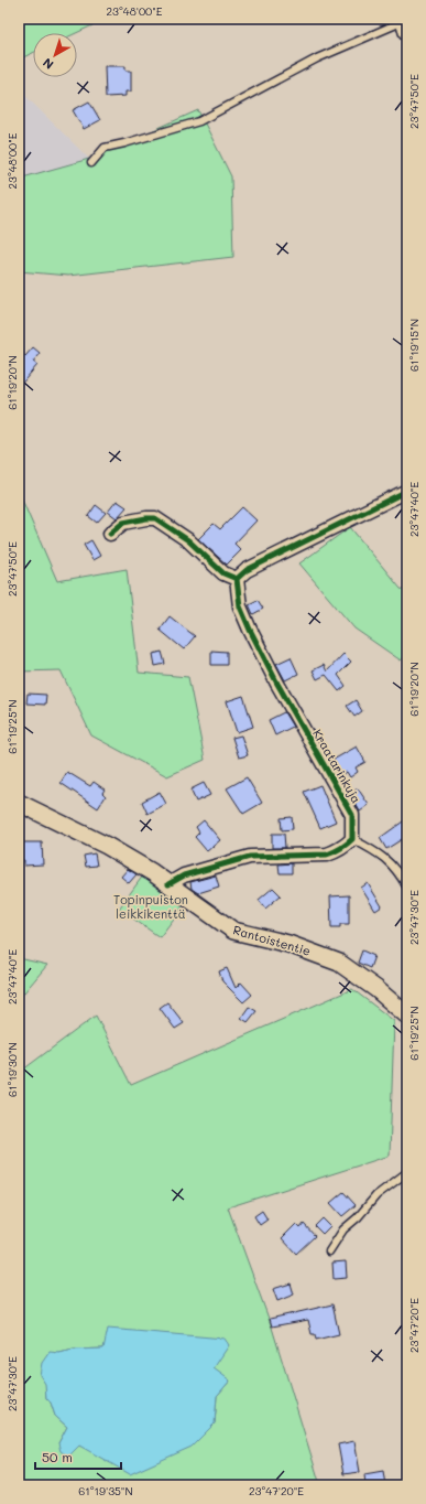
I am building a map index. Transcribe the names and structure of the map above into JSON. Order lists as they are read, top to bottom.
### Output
{
  "streets": {
    "street": ["Kraatarinkuja", "Rantoistentie"]
  },
  "parks": ["Topinpuiston leikkikenttä"],
  "scale_bar": "50 m",
  "north": "bottom left",
  "coordinates": [
    "23°48'00\"E",
    "23°47'50\"E",
    "61°19'15\"N",
    "61°19'20\"N",
    "23°47'40\"E",
    "61°19'25\"N",
    "23°47'30\"E",
    "61°19'30\"N",
    "23°47'20\"E",
    "61°19'35\"N"
  ]
}
